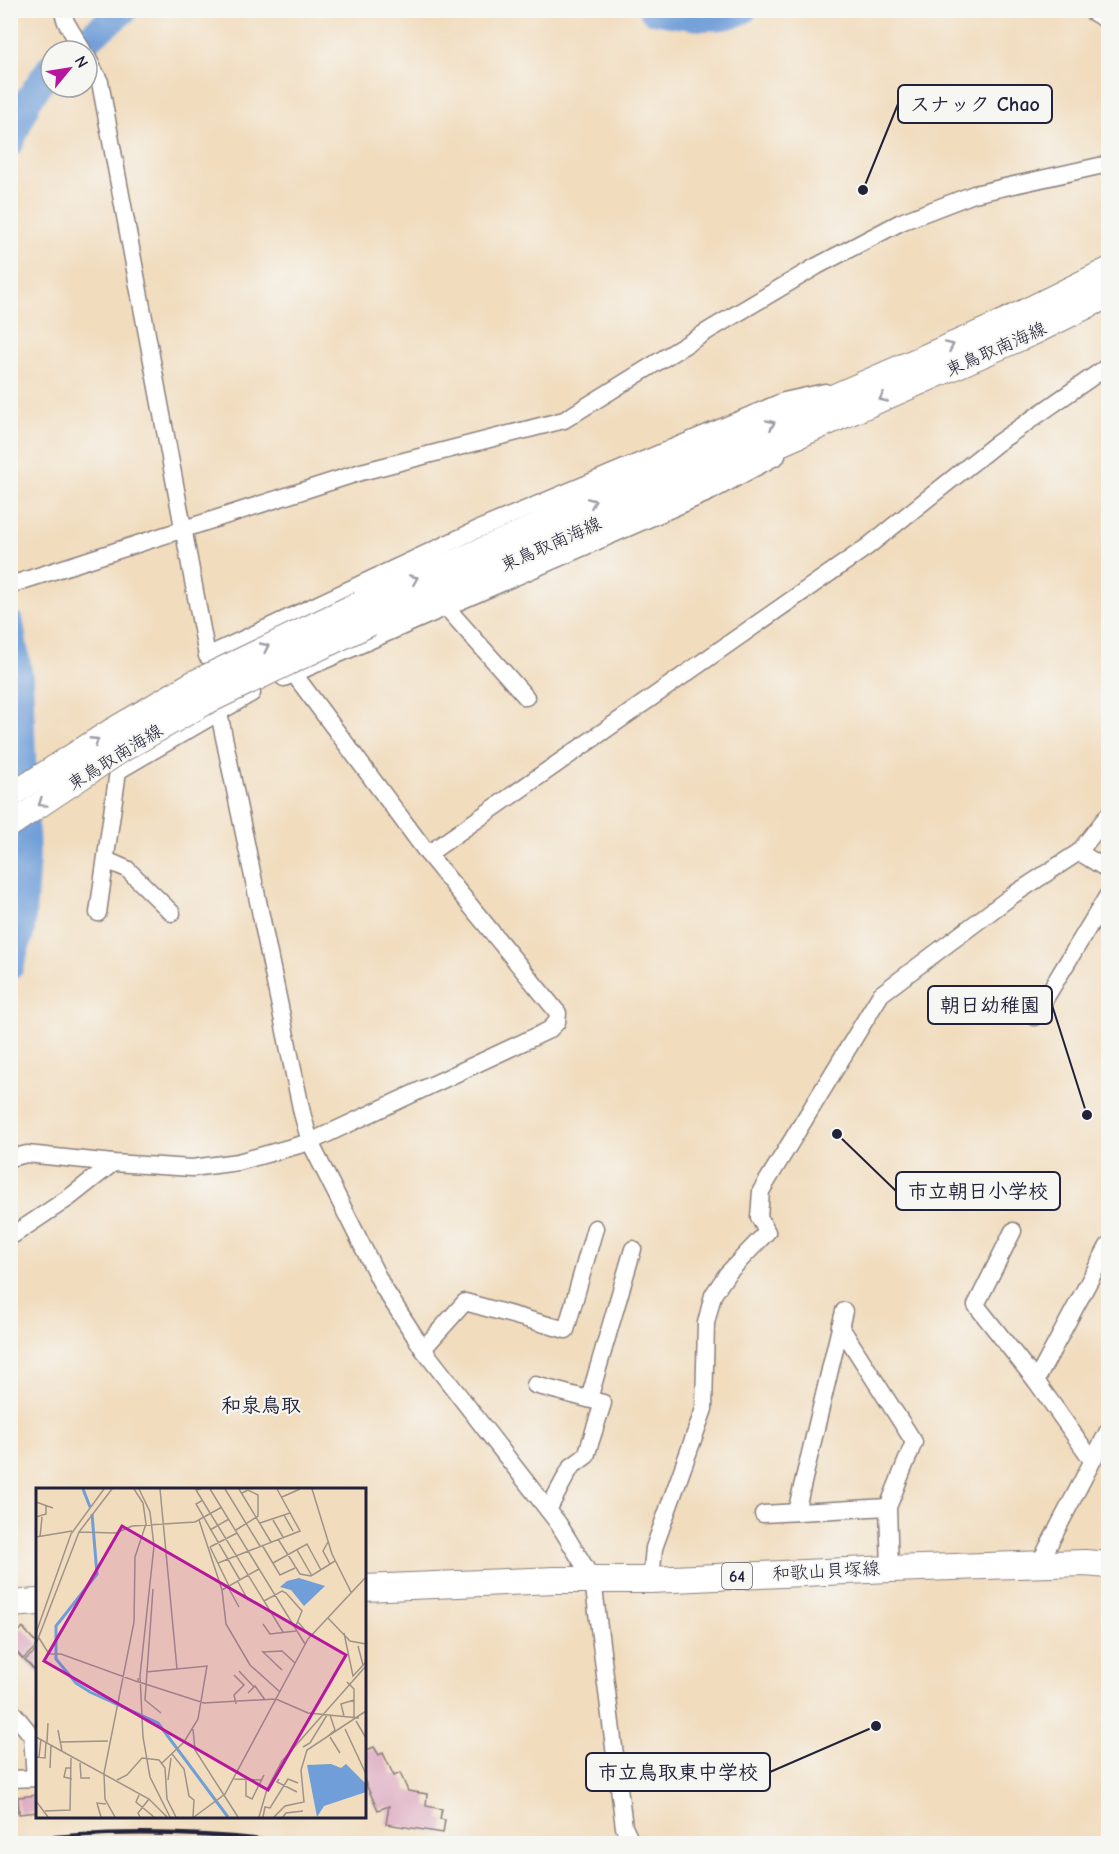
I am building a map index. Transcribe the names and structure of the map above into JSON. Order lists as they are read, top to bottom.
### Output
{
  "streets": {
    "main road": ["東鳥取南海線", "和歌山貝塚線", "64"]
  },
  "districts": ["和泉鳥取"],
  "places": [
    "スナック Chao",
    "朝日幼稚園",
    "市立朝日小学校",
    "市立鳥取東中学校"
  ],
  "north": "top right"
}
